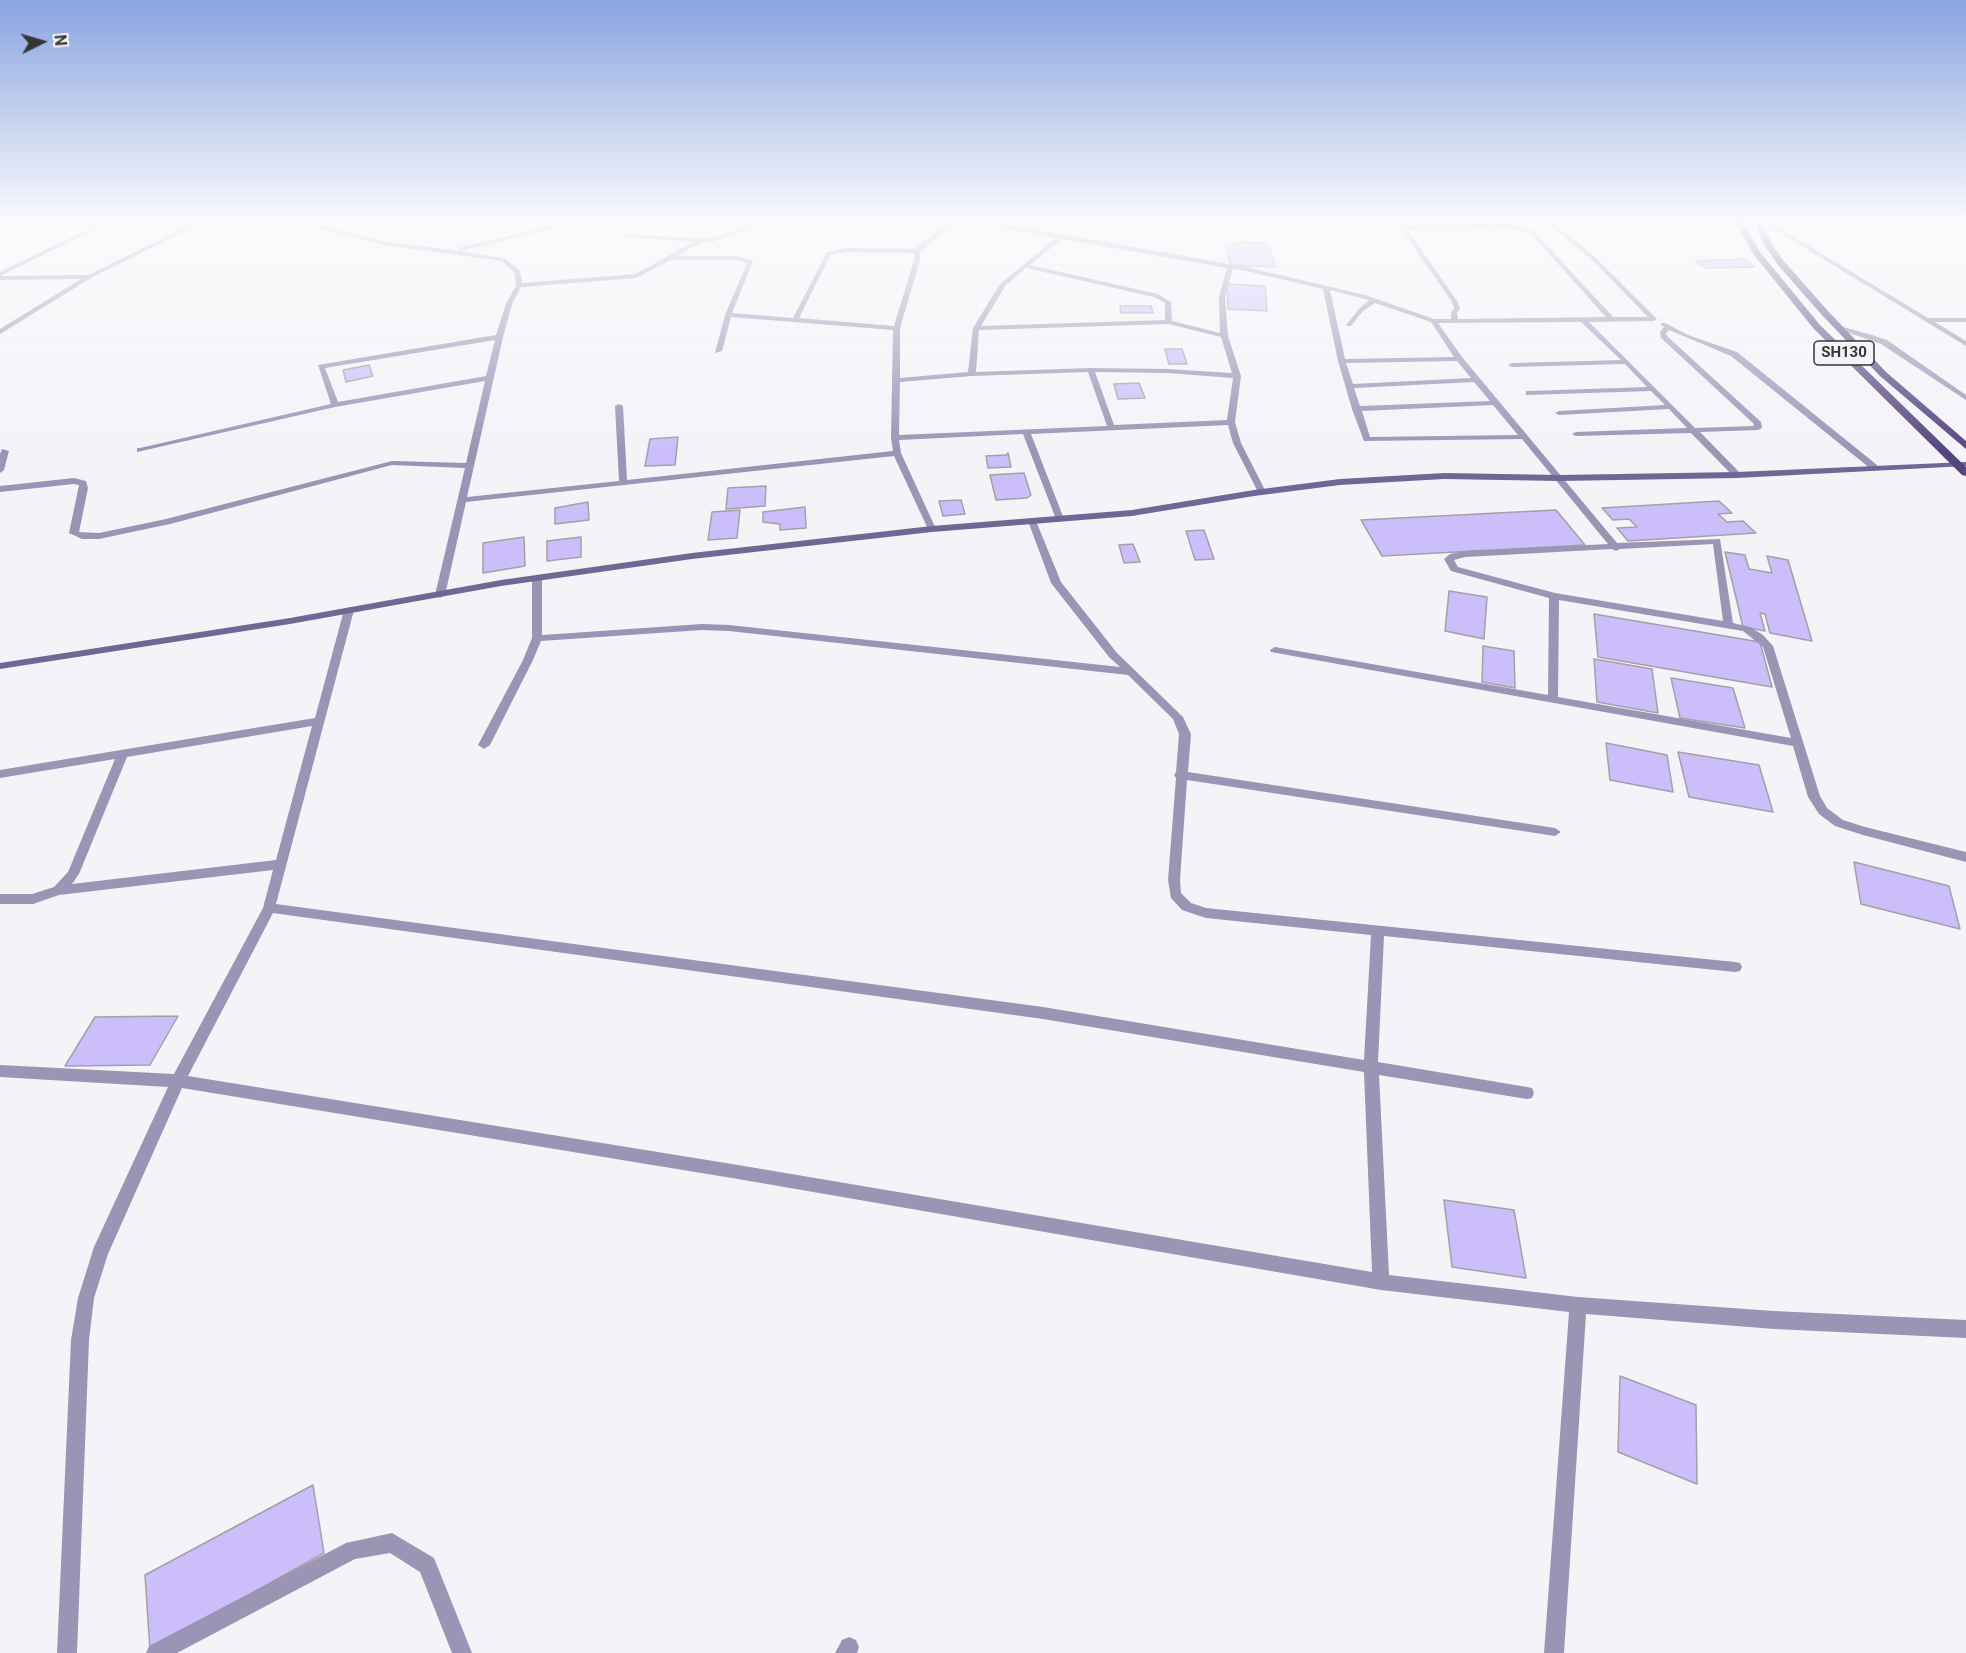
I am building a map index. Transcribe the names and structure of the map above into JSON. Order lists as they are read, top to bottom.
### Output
{
  "streets": {
    "main road": ["SH130"]
  },
  "north": "right"
}
